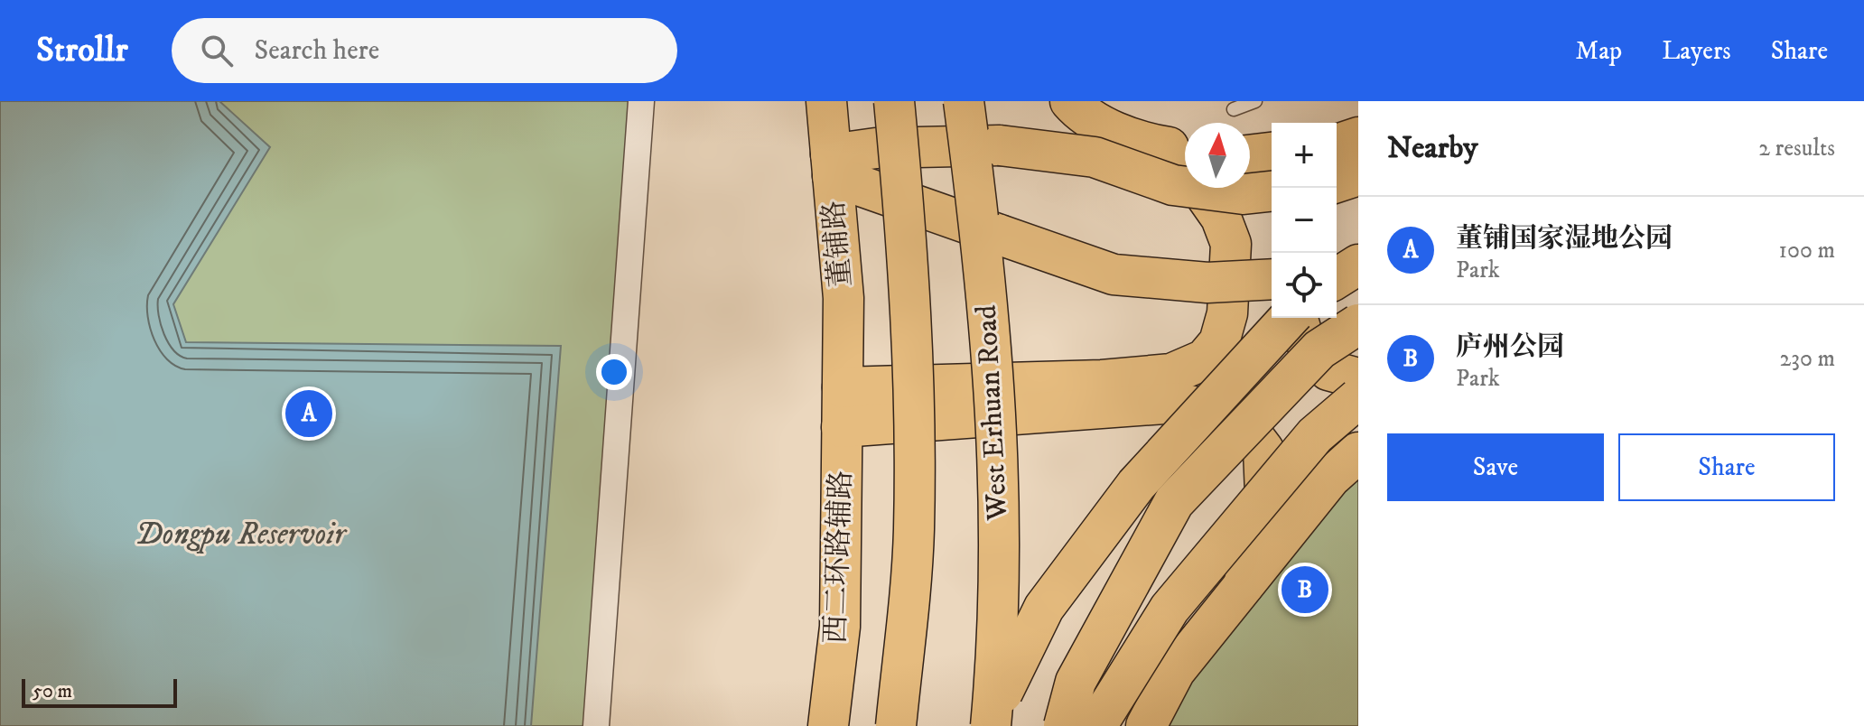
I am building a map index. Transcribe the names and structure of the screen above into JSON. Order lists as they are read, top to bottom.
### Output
{
  "streets": {
    "highway": ["董铺路", "West Erhuan Road", "西二环路辅路"]
  },
  "crossings": [
    ["董铺路", "西二环路辅路"]
  ],
  "water": ["Dongpu Reservoir"],
  "scale_bar": "50 m",
  "north": "top",
  "page": {
    "header": "Strollr",
    "search": "Search here",
    "nav": ["Map", "Layers", "Share"],
    "heading": ["Nearby", "2 results"],
    "map_buttons": ["+", "−"],
    "list": [
      {
        "mark": "A",
        "name": "董铺国家湿地公园",
        "note": "Park",
        "value": "100 m"
      },
      {
        "mark": "B",
        "name": "庐州公园",
        "note": "Park",
        "value": "230 m"
      }
    ],
    "pins": ["A", "B"],
    "buttons": ["Save", "Share"],
    "scale": "50 m"
  }
}
